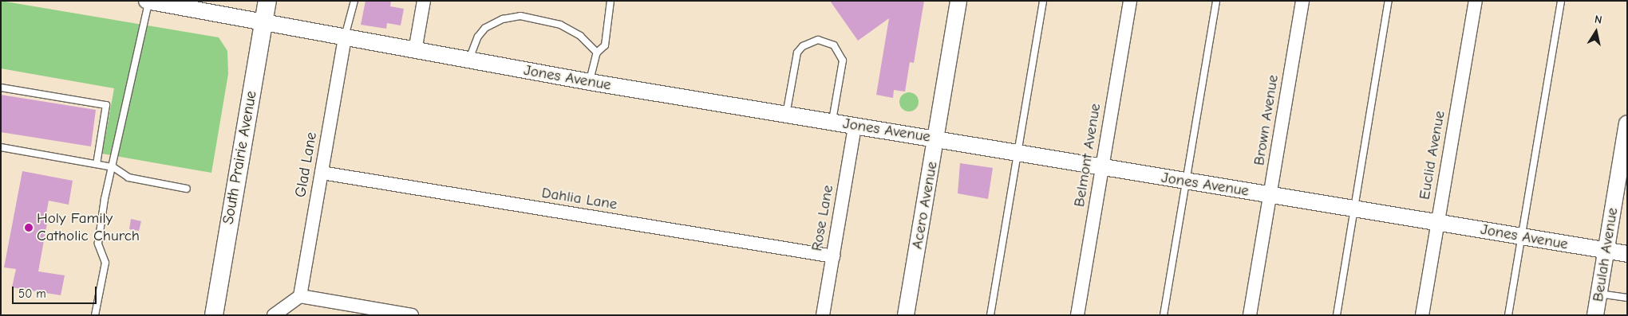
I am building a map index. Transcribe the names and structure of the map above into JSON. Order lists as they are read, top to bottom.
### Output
{
  "streets": {
    "main road": ["South Prairie Avenue"],
    "street": [
      "Jones Avenue",
      "Brown Avenue",
      "Belmont Avenue",
      "Euclid Avenue",
      "Glad Lane",
      "Dahlia Lane",
      "Acero Avenue",
      "Rose Lane",
      "Beulah Avenue"
    ]
  },
  "crossings": [
    ["Jones Avenue", "Brown Avenue"],
    ["Jones Avenue", "Belmont Avenue"],
    ["Jones Avenue", "Euclid Avenue"],
    ["Jones Avenue", "South Prairie Avenue"],
    ["Jones Avenue", "Glad Lane"],
    ["Jones Avenue", "Acero Avenue"],
    ["Jones Avenue", "Rose Lane"],
    ["Jones Avenue", "Beulah Avenue"],
    ["Glad Lane", "Dahlia Lane"],
    ["Dahlia Lane", "Rose Lane"]
  ],
  "places": ["Holy Family Catholic Church"],
  "scale_bar": "50 m",
  "north": "top"
}
